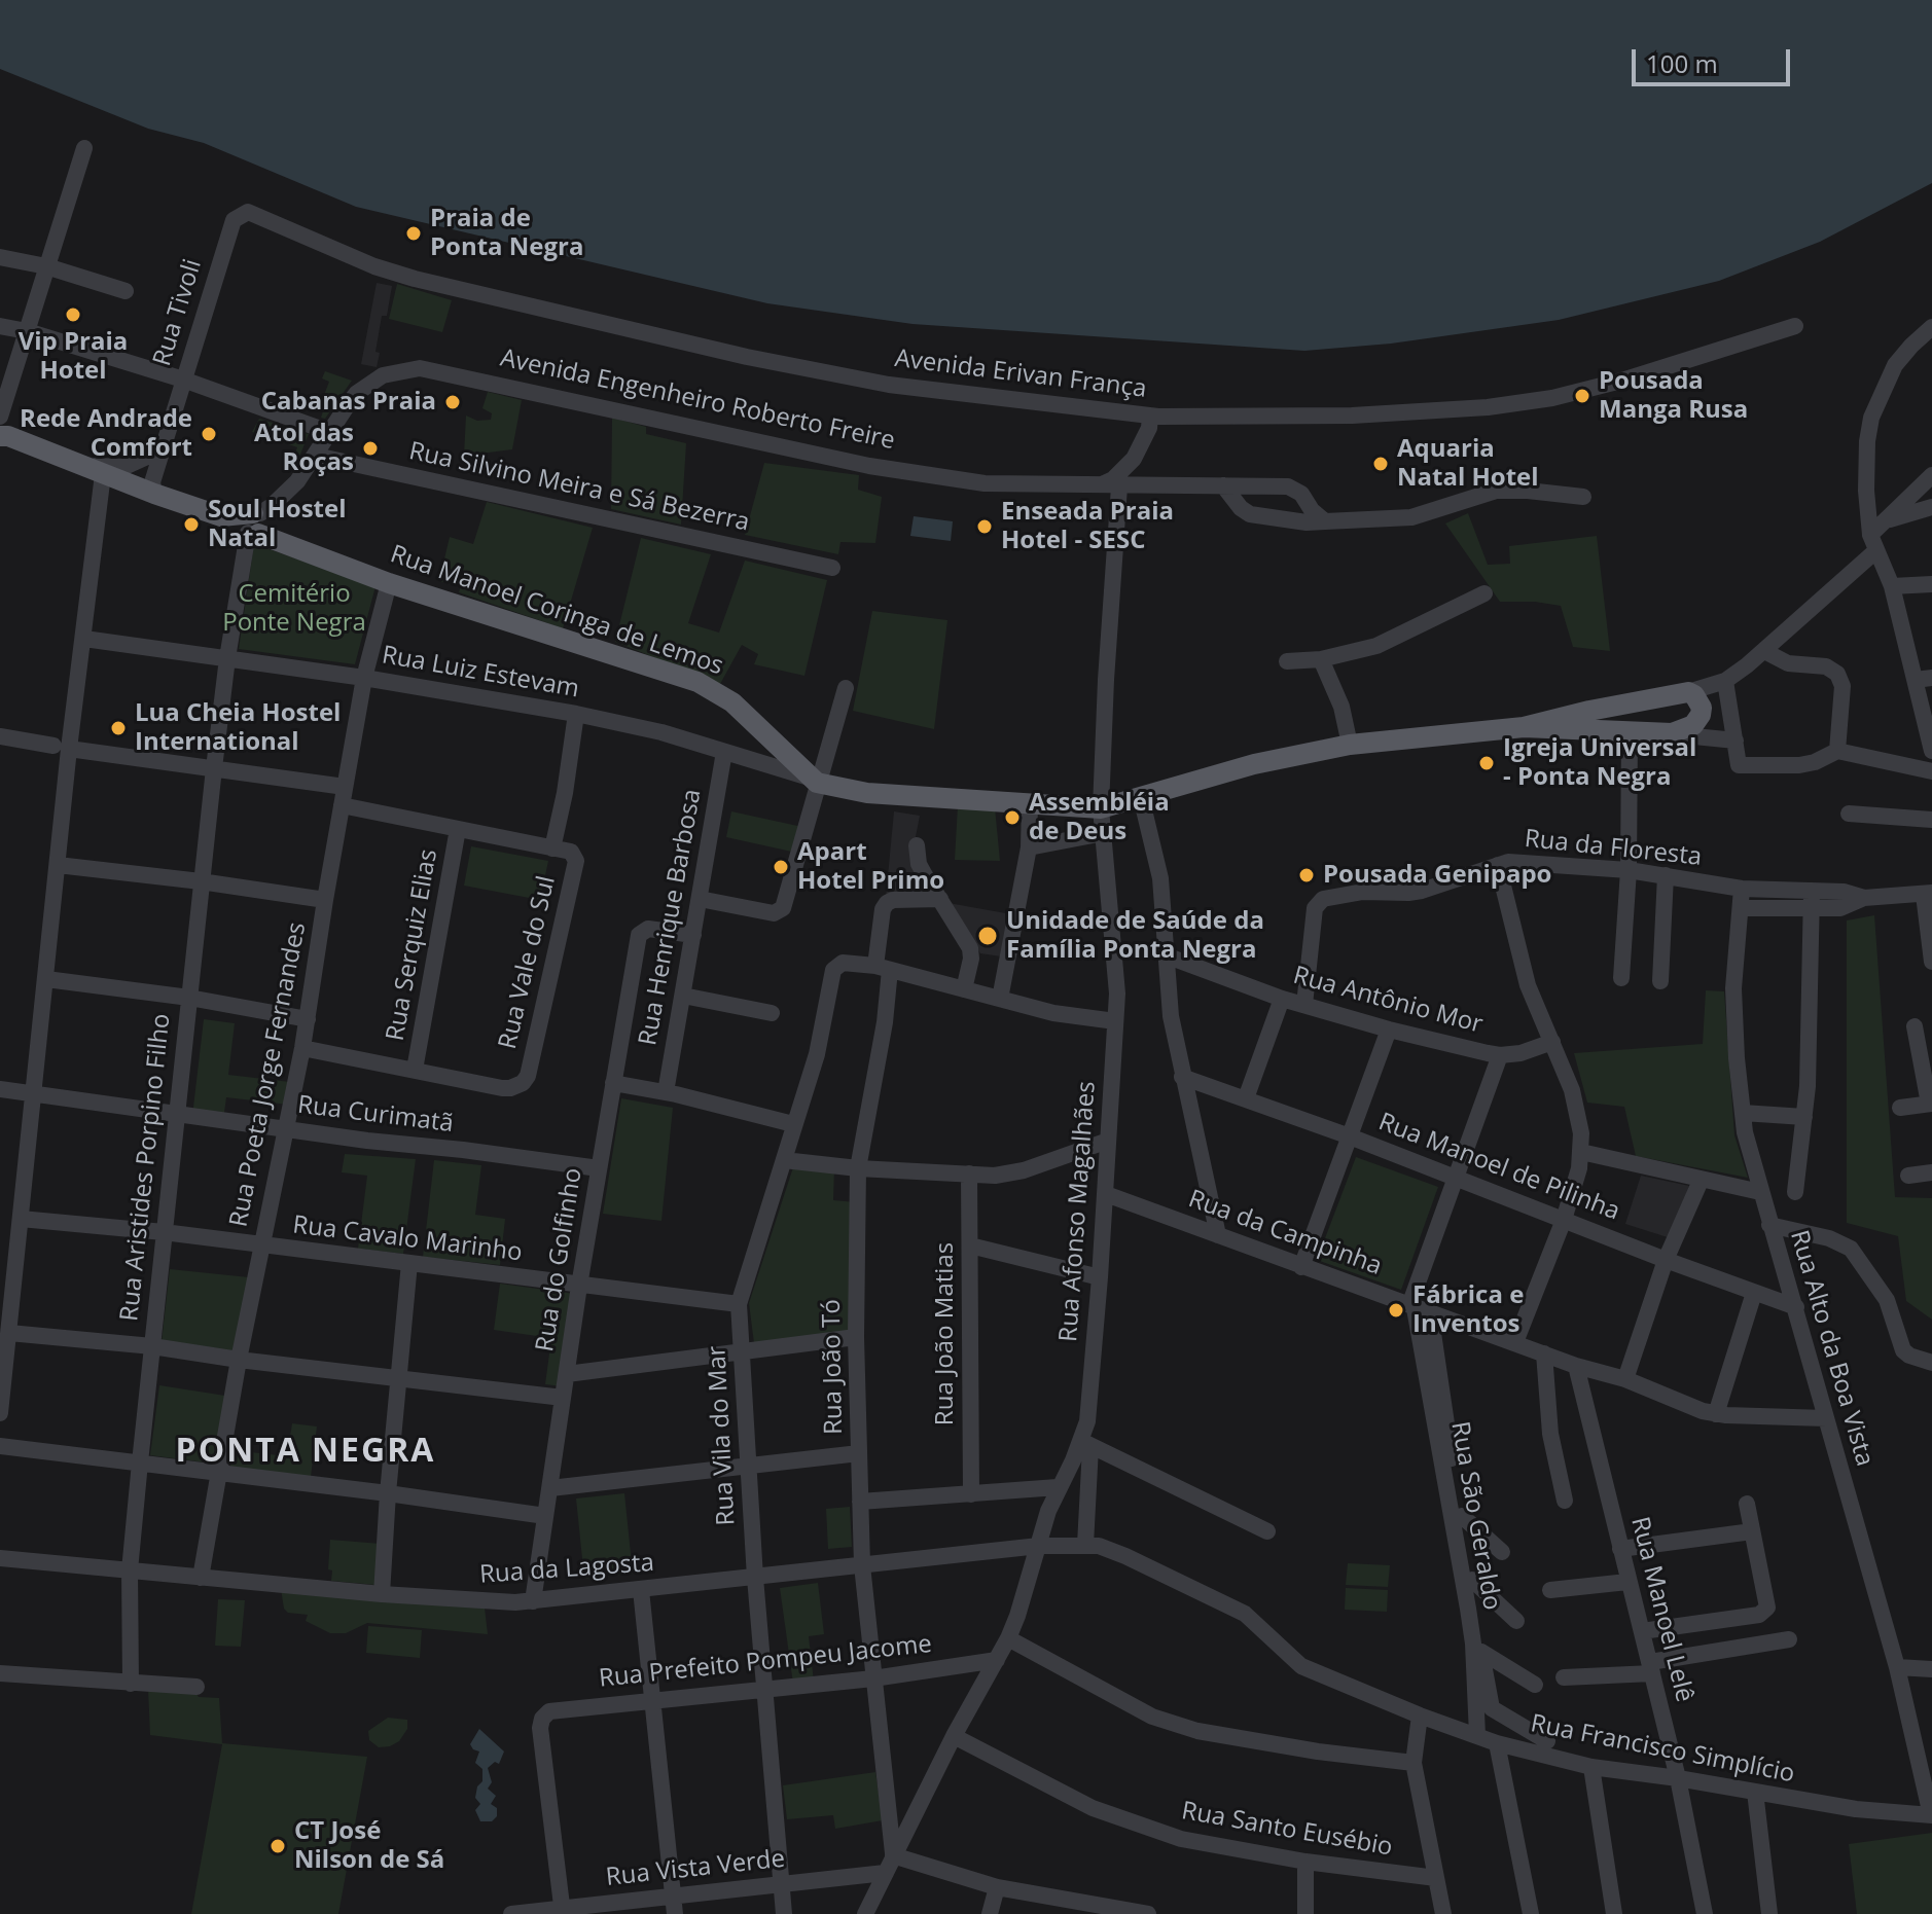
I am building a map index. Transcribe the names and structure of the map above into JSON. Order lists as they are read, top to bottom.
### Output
{
  "streets": {
    "main road": ["Rua Manoel Coringa de Lemos"],
    "street": [
      "Rua Tivoli",
      "Avenida Erivan França",
      "Avenida Engenheiro Roberto Freire",
      "Rua Silvino Meira e Sá Bezerra",
      "Rua Luiz Estevam",
      "Rua da Floresta",
      "Rua Henrique Barbosa",
      "Rua Serquiz Elias",
      "Rua Vale do Sul",
      "Rua Antônio Mor",
      "Rua Poeta Jorge Fernandes",
      "Rua Curimatã",
      "Rua Aristides Porpino Filho",
      "Rua Manoel de Pilinha",
      "Rua Afonso Magalhães",
      "Rua da Campinha",
      "Rua Cavalo Marinho",
      "Rua do Golfinho",
      "Rua João Matias",
      "Rua Alto da Boa Vista",
      "Rua João Tó",
      "Rua Vila do Mar",
      "Rua São Geraldo",
      "Rua da Lagosta",
      "Rua Manoel Lelê",
      "Rua Prefeito Pompeu Jacome",
      "Rua Francisco Simplício",
      "Rua Santo Eusébio",
      "Rua Vista Verde"
    ]
  },
  "crossings": [
    ["Rua Tivoli", "Avenida Erivan França"],
    ["Avenida Engenheiro Roberto Freire", "Rua Silvino Meira e Sá Bezerra"],
    ["Avenida Engenheiro Roberto Freire", "Rua Manoel Coringa de Lemos"],
    ["Avenida Engenheiro Roberto Freire", "Rua Aristides Porpino Filho"],
    ["Rua Manoel Coringa de Lemos", "Rua Luiz Estevam"],
    ["Rua Manoel Coringa de Lemos", "Rua Poeta Jorge Fernandes"],
    ["Rua Manoel Coringa de Lemos", "Rua Aristides Porpino Filho"],
    ["Rua Luiz Estevam", "Rua Henrique Barbosa"],
    ["Rua Luiz Estevam", "Rua Poeta Jorge Fernandes"],
    ["Rua Luiz Estevam", "Rua Aristides Porpino Filho"],
    ["Rua da Floresta", "Rua Antônio Mor"],
    ["Rua da Floresta", "Rua Alto da Boa Vista"],
    ["Rua Henrique Barbosa", "Rua do Golfinho"],
    ["Rua Serquiz Elias", "Rua Vale do Sul"],
    ["Rua Poeta Jorge Fernandes", "Rua Curimatã"],
    ["Rua Poeta Jorge Fernandes", "Rua Cavalo Marinho"],
    ["Rua Poeta Jorge Fernandes", "Rua da Lagosta"],
    ["Rua Curimatã", "Rua Aristides Porpino Filho"],
    ["Rua Curimatã", "Rua do Golfinho"],
    ["Rua Aristides Porpino Filho", "Rua Cavalo Marinho"],
    ["Rua Aristides Porpino Filho", "Rua da Lagosta"],
    ["Rua Manoel de Pilinha", "Rua Alto da Boa Vista"],
    ["Rua Afonso Magalhães", "Rua da Campinha"],
    ["Rua Afonso Magalhães", "Rua João Tó"],
    ["Rua Afonso Magalhães", "Rua da Lagosta"],
    ["Rua Afonso Magalhães", "Rua Prefeito Pompeu Jacome"],
    ["Rua Afonso Magalhães", "Rua Francisco Simplício"],
    ["Rua Afonso Magalhães", "Rua Santo Eusébio"],
    ["Rua Afonso Magalhães", "Rua Vista Verde"],
    ["Rua da Campinha", "Rua Alto da Boa Vista"],
    ["Rua da Campinha", "Rua São Geraldo"],
    ["Rua da Campinha", "Rua Manoel Lelê"],
    ["Rua Cavalo Marinho", "Rua do Golfinho"],
    ["Rua Cavalo Marinho", "Rua Vila do Mar"],
    ["Rua do Golfinho", "Rua da Lagosta"],
    ["Rua Alto da Boa Vista", "Rua Francisco Simplício"],
    ["Rua João Tó", "Rua Vila do Mar"],
    ["Rua João Tó", "Rua da Lagosta"],
    ["Rua João Tó", "Rua Prefeito Pompeu Jacome"],
    ["Rua Vila do Mar", "Rua da Lagosta"],
    ["Rua Vila do Mar", "Rua Prefeito Pompeu Jacome"],
    ["Rua Vila do Mar", "Rua Vista Verde"],
    ["Rua São Geraldo", "Rua Francisco Simplício"],
    ["Rua da Lagosta", "Rua Francisco Simplício"],
    ["Rua Manoel Lelê", "Rua Francisco Simplício"],
    ["Rua Prefeito Pompeu Jacome", "Rua Vista Verde"]
  ],
  "districts": ["PONTA NEGRA"],
  "parks": ["Cemitério Ponte Negra"],
  "places": [
    "Praia de Ponta Negra",
    "Vip Praia Hotel",
    "Pousada Manga Rusa",
    "Cabanas Praia",
    "Rede Andrade Comfort",
    "Atol das Roças",
    "Aquaria Natal Hotel",
    "Soul Hostel Natal",
    "Enseada Praia Hotel - SESC",
    "Lua Cheia Hostel International",
    "Igreja Universal - Ponta Negra",
    "Assembléia de Deus",
    "Apart Hotel Primo",
    "Pousada Genipapo",
    "Unidade de Saúde da Família Ponta Negra",
    "Fábrica e Inventos",
    "CT José Nilson de Sá"
  ],
  "scale_bar": "100 m"
}
